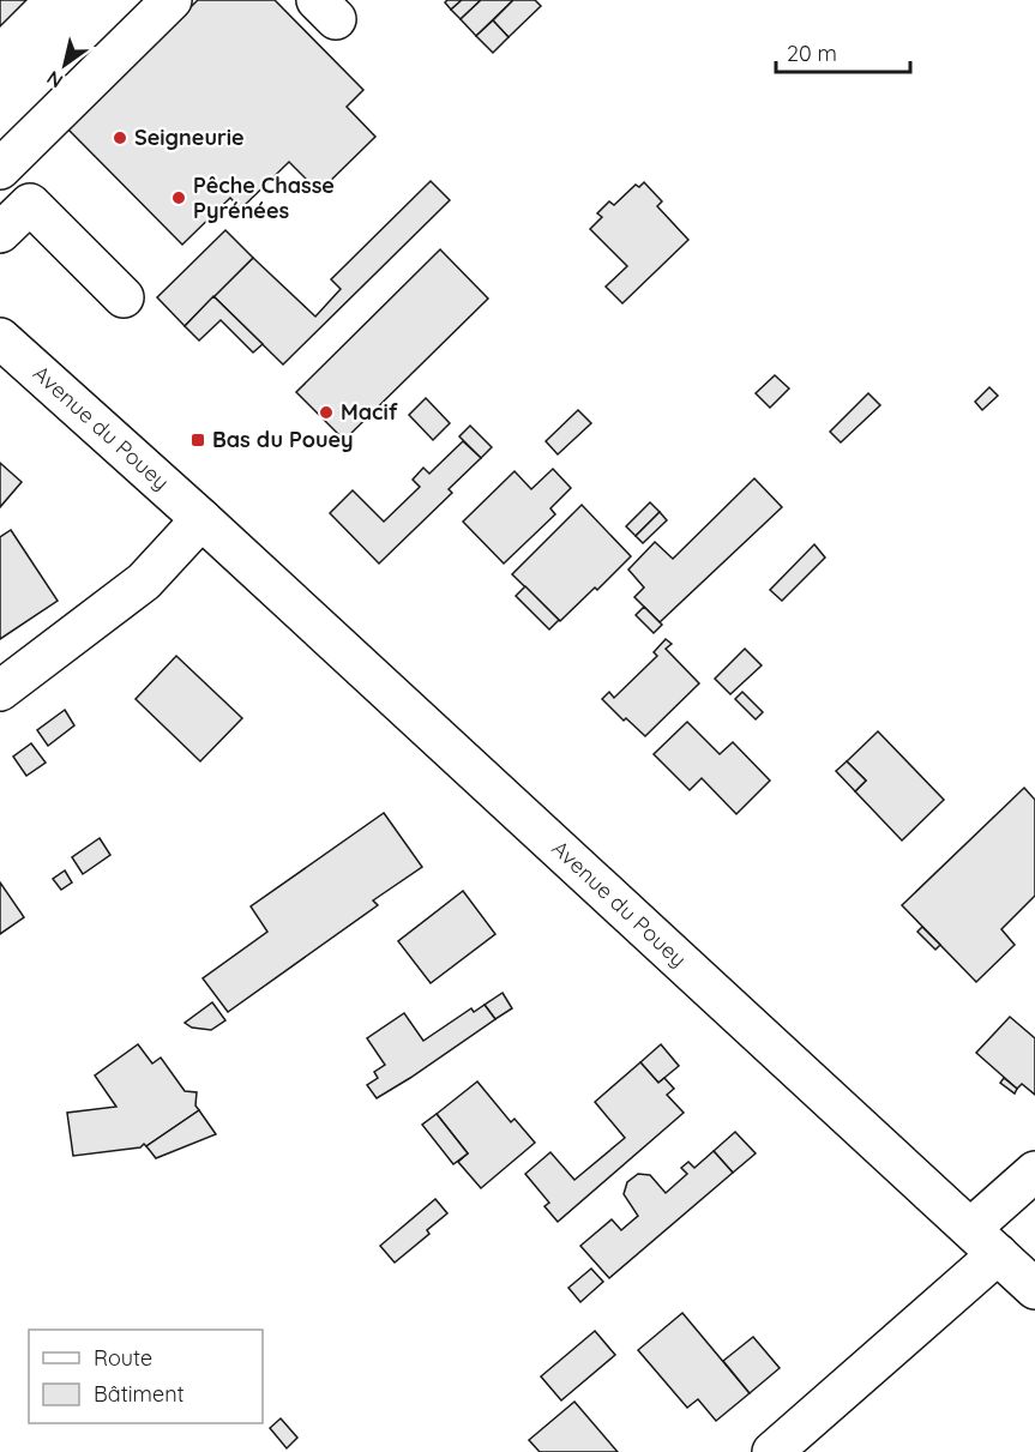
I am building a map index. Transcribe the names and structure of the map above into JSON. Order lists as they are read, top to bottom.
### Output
{
  "streets": {
    "main road": ["Avenue du Pouey"]
  },
  "places": {
    "other": ["Seigneurie", "Pêche Chasse Pyrénées", "Macif"],
    "transit": ["Bas du Pouey"]
  },
  "legend": ["Route", "Bâtiment"],
  "scale_bar": "20 m",
  "north": "bottom left"
}
